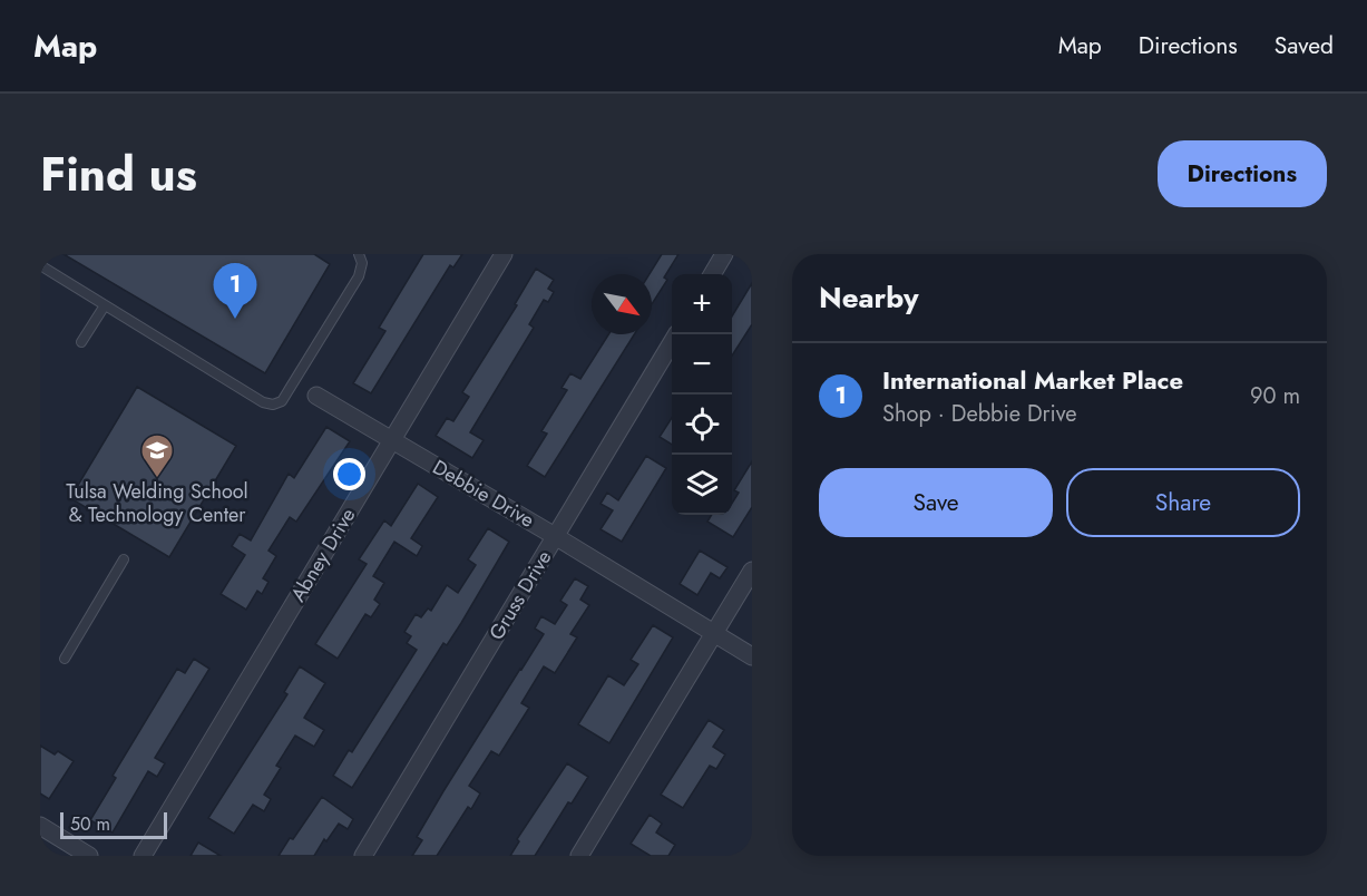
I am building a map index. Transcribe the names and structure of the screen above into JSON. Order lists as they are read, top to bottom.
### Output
{
  "streets": {
    "street": ["Debbie Drive", "Abney Drive", "Gruss Drive"]
  },
  "crossings": [
    ["Debbie Drive", "Abney Drive"],
    ["Debbie Drive", "Gruss Drive"]
  ],
  "places": {
    "school or university": ["Tulsa Welding School & Technology Center"]
  },
  "scale_bar": "50 m",
  "north": "bottom right",
  "page": {
    "header": "Map",
    "nav": ["Map", "Directions", "Saved"],
    "title": "Find us",
    "buttons": [
      "Directions",
      ["Save", "Share"]
    ],
    "heading": "Nearby",
    "pins": "1",
    "map_buttons": ["+", "−"],
    "list": [
      {
        "mark": "1",
        "name": "International Market Place",
        "note": "Shop · Debbie Drive",
        "value": "90 m"
      }
    ],
    "scale": "50 m"
  }
}
